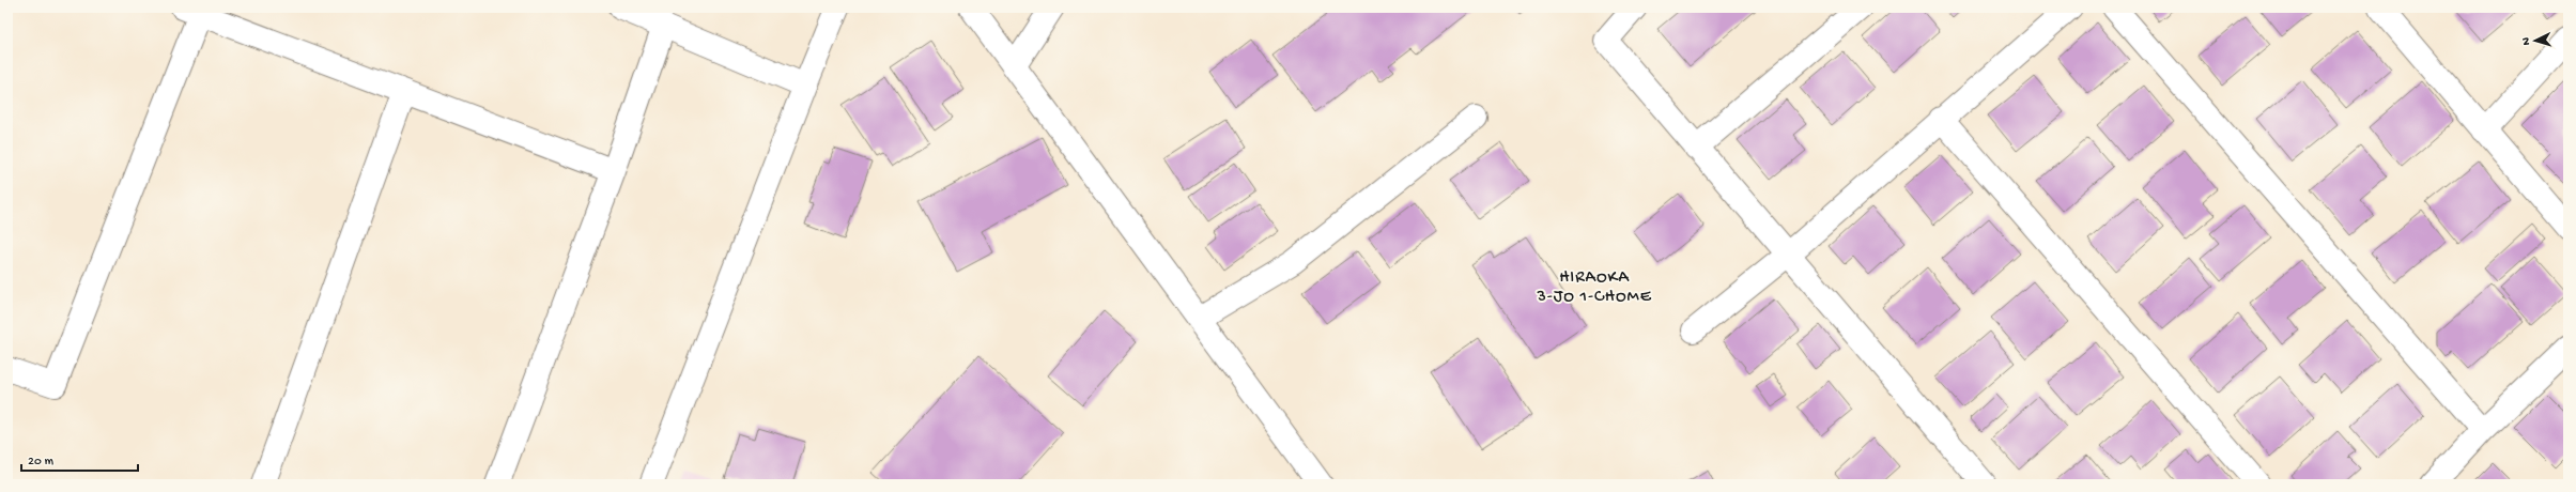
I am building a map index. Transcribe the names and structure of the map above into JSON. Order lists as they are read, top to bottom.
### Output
{
  "districts": ["HIRAOKA 3-JO 1-CHOME"],
  "scale_bar": "20 m",
  "north": "left"
}
